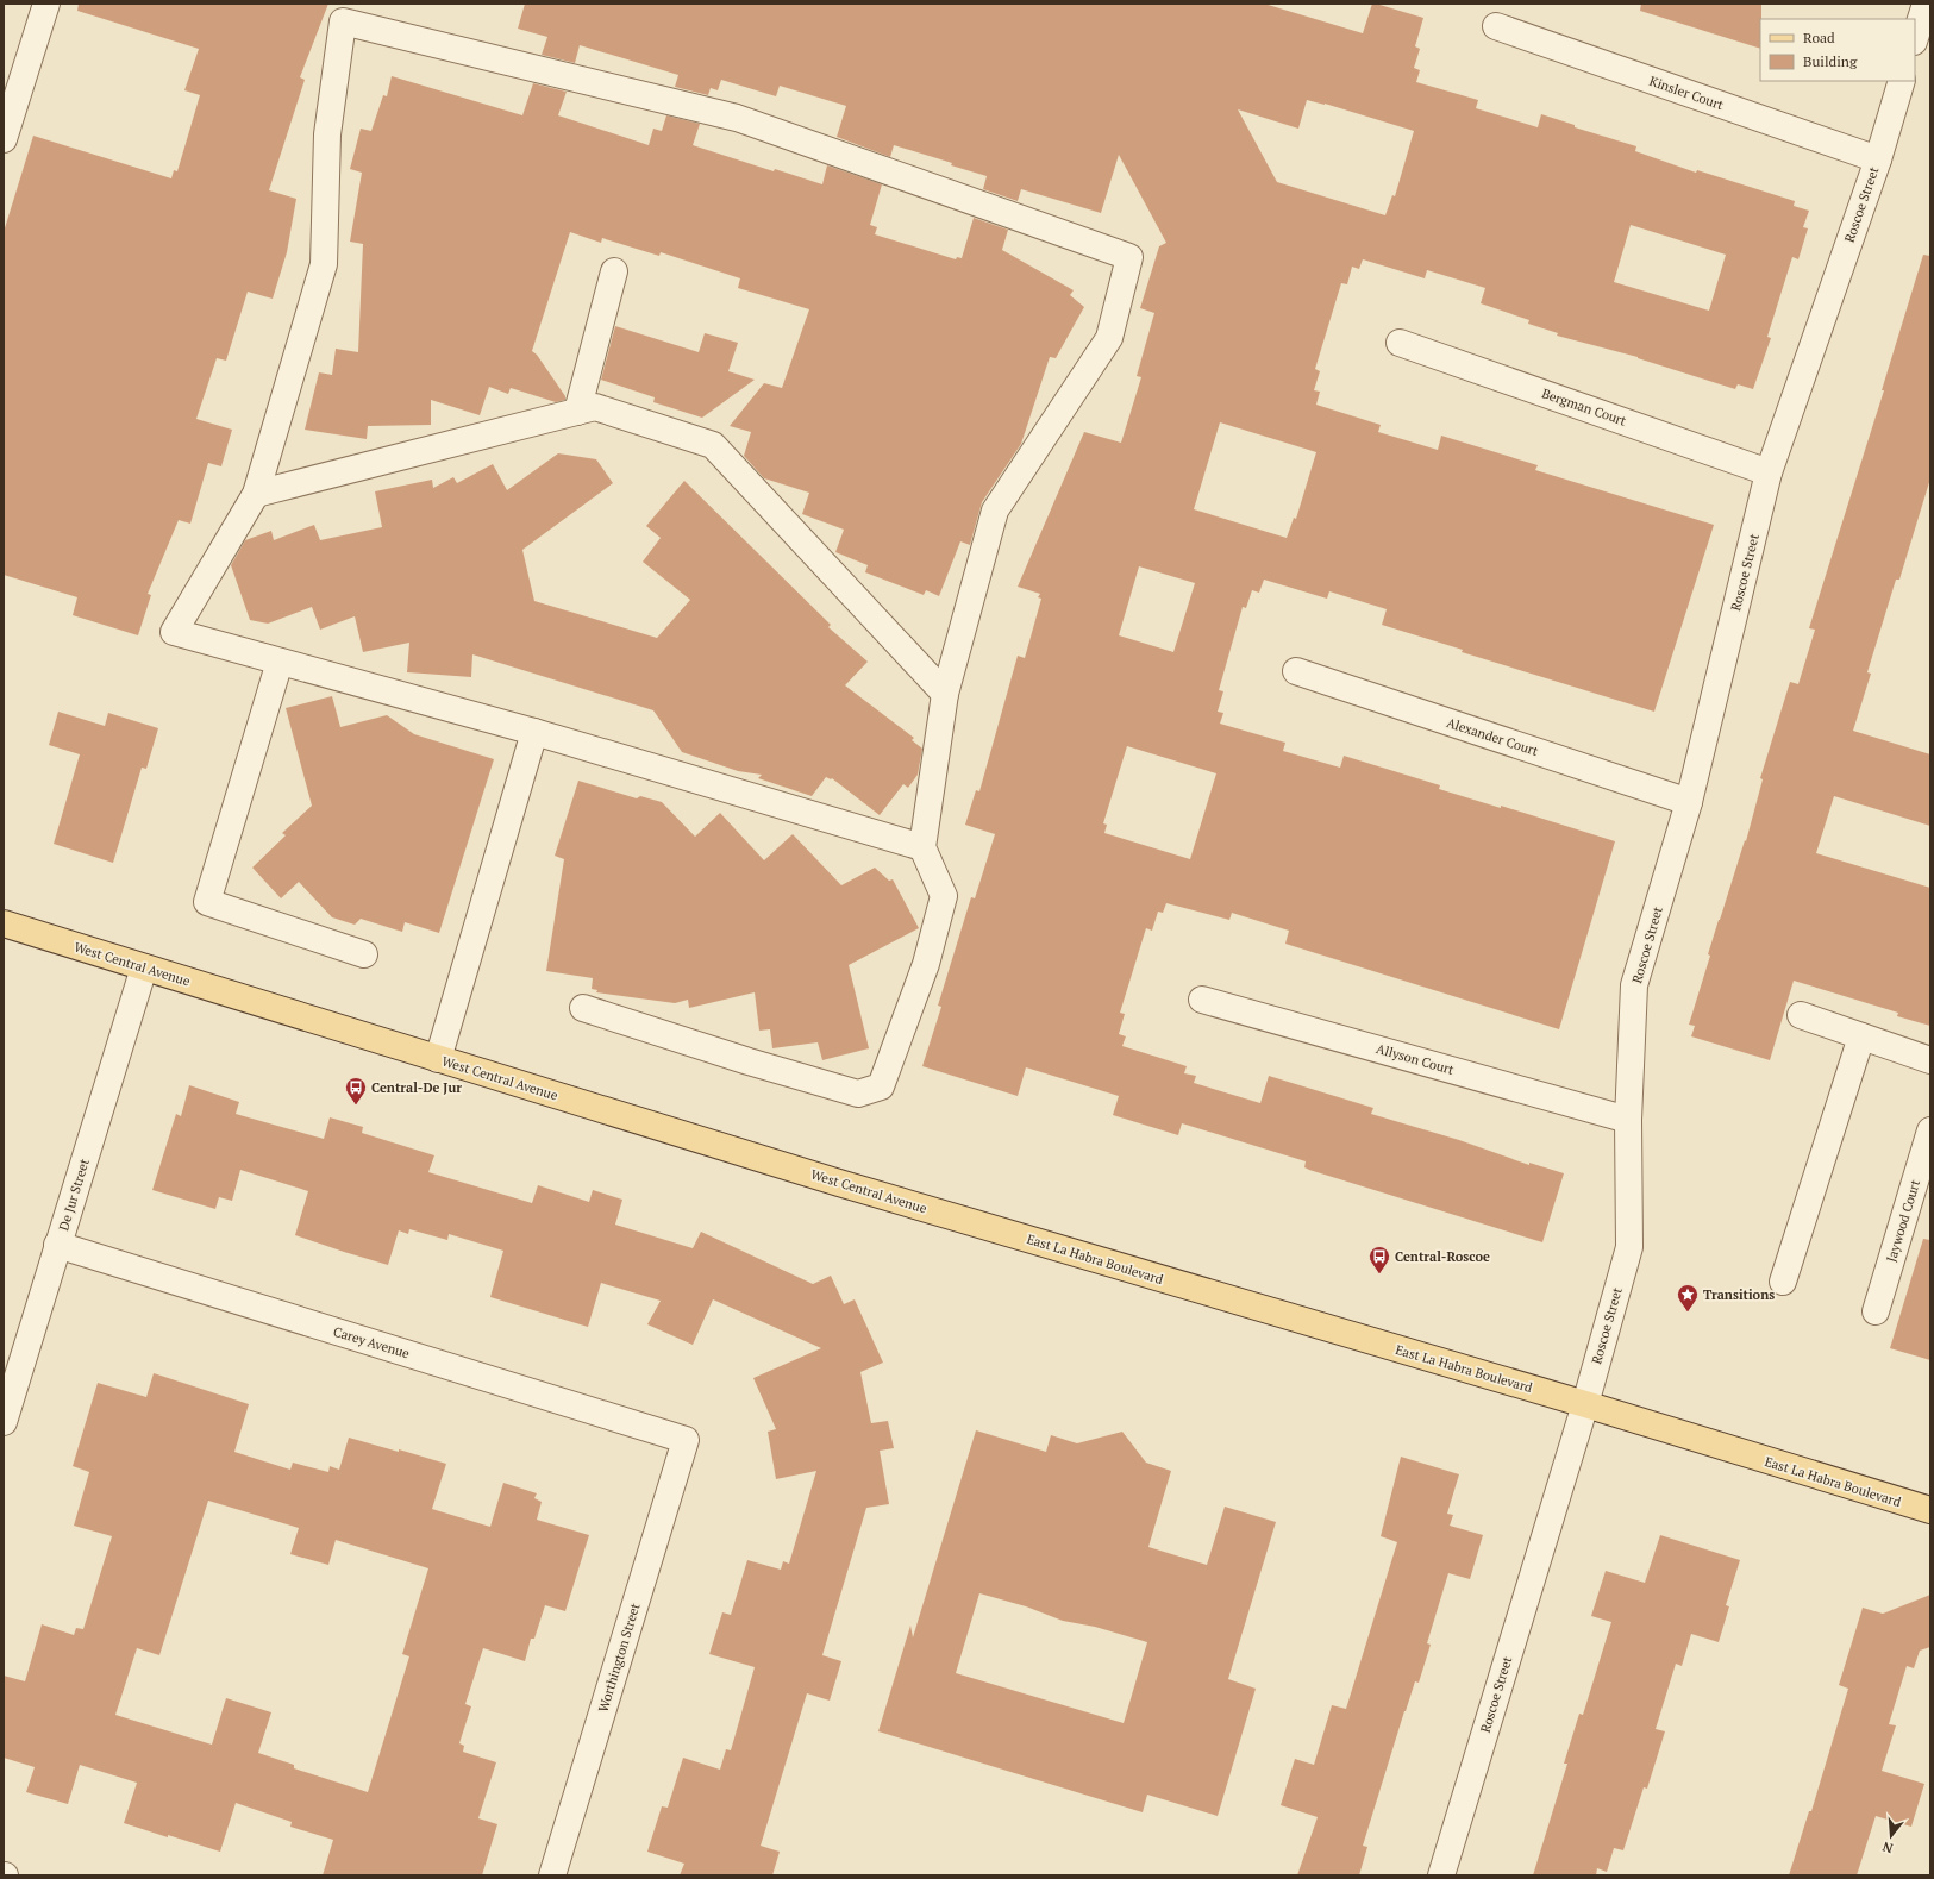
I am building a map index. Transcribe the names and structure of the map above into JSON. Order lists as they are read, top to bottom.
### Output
{
  "streets": {
    "main road": ["West Central Avenue", "East La Habra Boulevard"],
    "street": [
      "Kinsler Court",
      "Roscoe Street",
      "Bergman Court",
      "Alexander Court",
      "Allyson Court",
      "De Jur Street",
      "Jaywood Court",
      "Carey Avenue",
      "Worthington Street"
    ]
  },
  "crossings": [
    ["Kinsler Court", "Roscoe Street"],
    ["Roscoe Street", "Bergman Court"],
    ["Roscoe Street", "Alexander Court"],
    ["Roscoe Street", "Allyson Court"],
    ["Roscoe Street", "East La Habra Boulevard"],
    ["West Central Avenue", "De Jur Street"],
    ["West Central Avenue", "East La Habra Boulevard"],
    ["De Jur Street", "Carey Avenue"],
    ["Carey Avenue", "Worthington Street"]
  ],
  "places": {
    "bus stop": ["Central-De Jur", "Central-Roscoe"],
    "place": ["Transitions"]
  },
  "legend": ["Road", "Building"],
  "north": "bottom"
}
